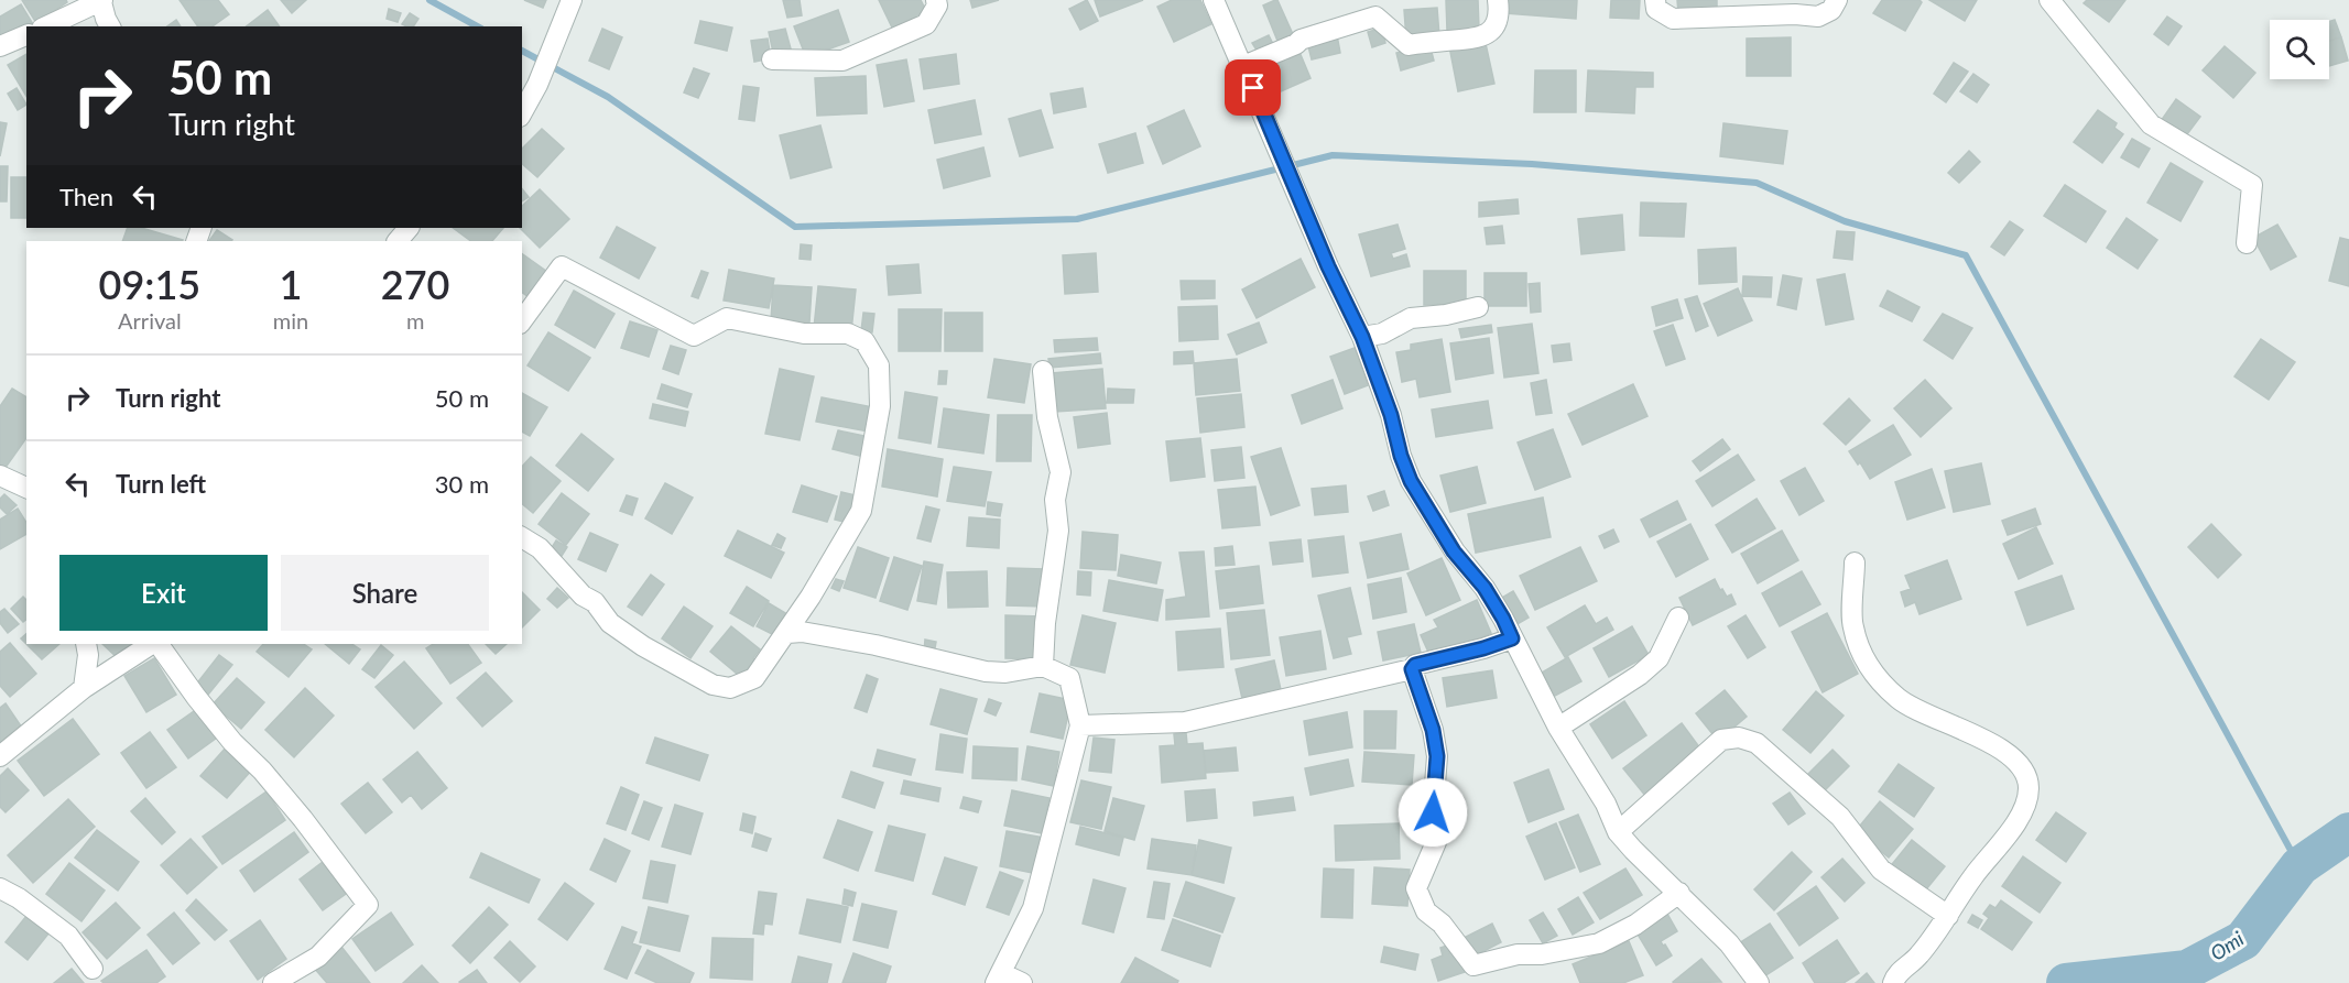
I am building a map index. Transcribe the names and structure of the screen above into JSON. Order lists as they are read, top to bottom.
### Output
{
  "water": ["Omi"],
  "page": {
    "turn": ["50 m", "Turn right"],
    "then": "Then",
    "eta": [
      "09:15",
      "Arrival",
      "1",
      "min",
      "270",
      "m"
    ],
    "list": [
      {
        "name": "Turn right",
        "value": "50 m"
      },
      {
        "name": "Turn left",
        "value": "30 m"
      }
    ],
    "buttons": ["Exit", "Share"]
  }
}
